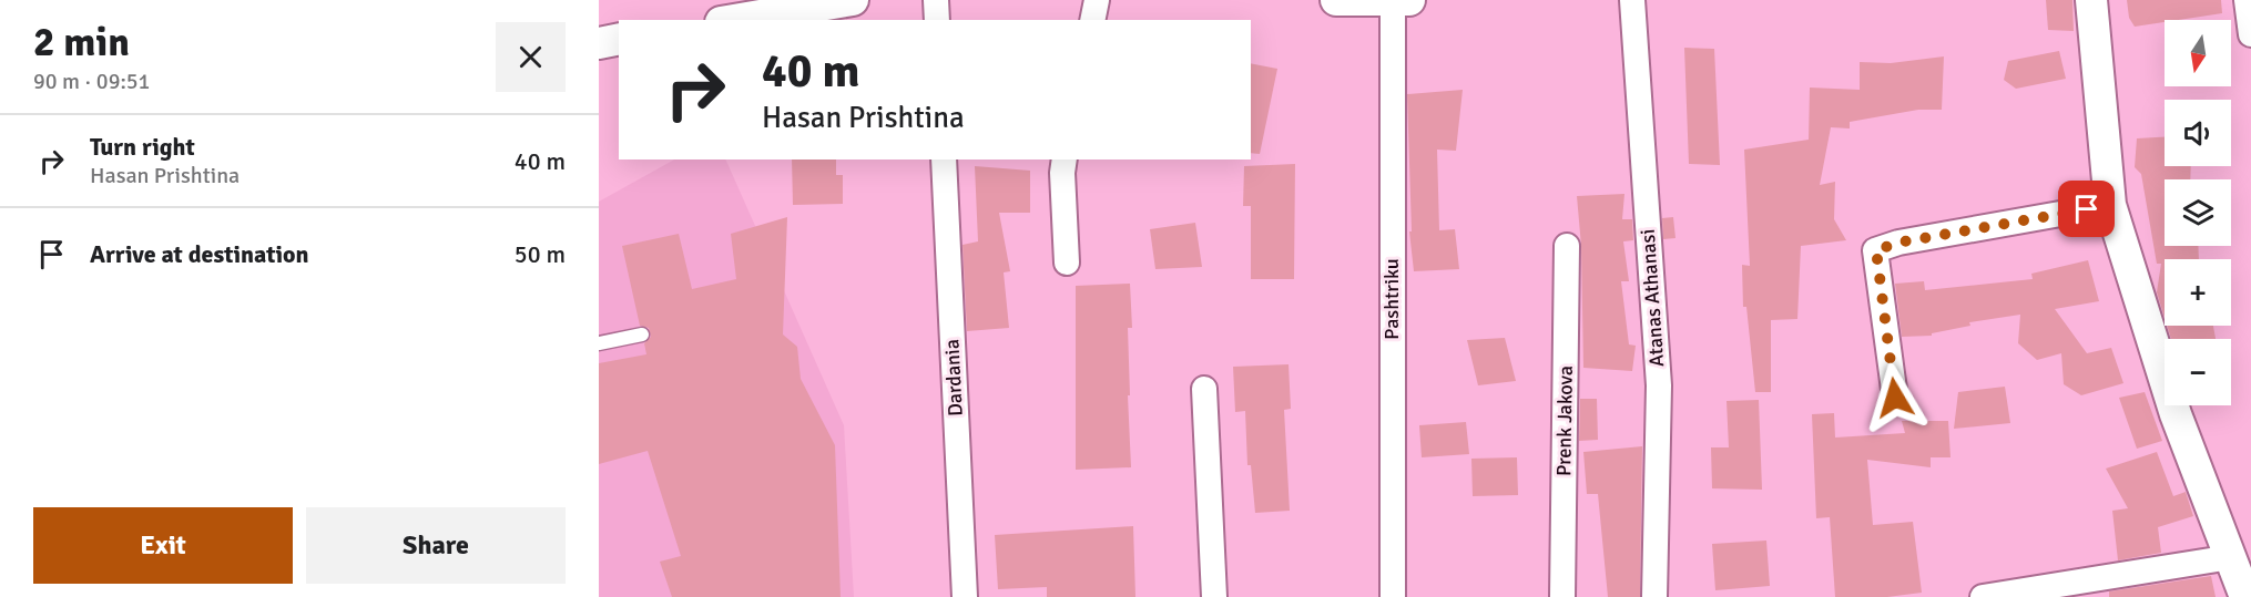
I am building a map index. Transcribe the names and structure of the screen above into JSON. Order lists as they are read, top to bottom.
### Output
{
  "streets": {
    "street": [
      "Atanas Athanasi",
      "Pashtriku",
      "Dardania",
      "Prenk Jakova"
    ]
  },
  "north": "bottom",
  "page": {
    "heading": ["2 min", "90 m · 09:51"],
    "map_buttons": ["+", "−"],
    "turn": ["40 m", "Hasan Prishtina"],
    "list": [
      {
        "name": "Turn right",
        "note": "Hasan Prishtina",
        "value": "40 m"
      },
      {
        "name": "Arrive at destination",
        "value": "50 m"
      }
    ],
    "buttons": ["Exit", "Share"]
  }
}
